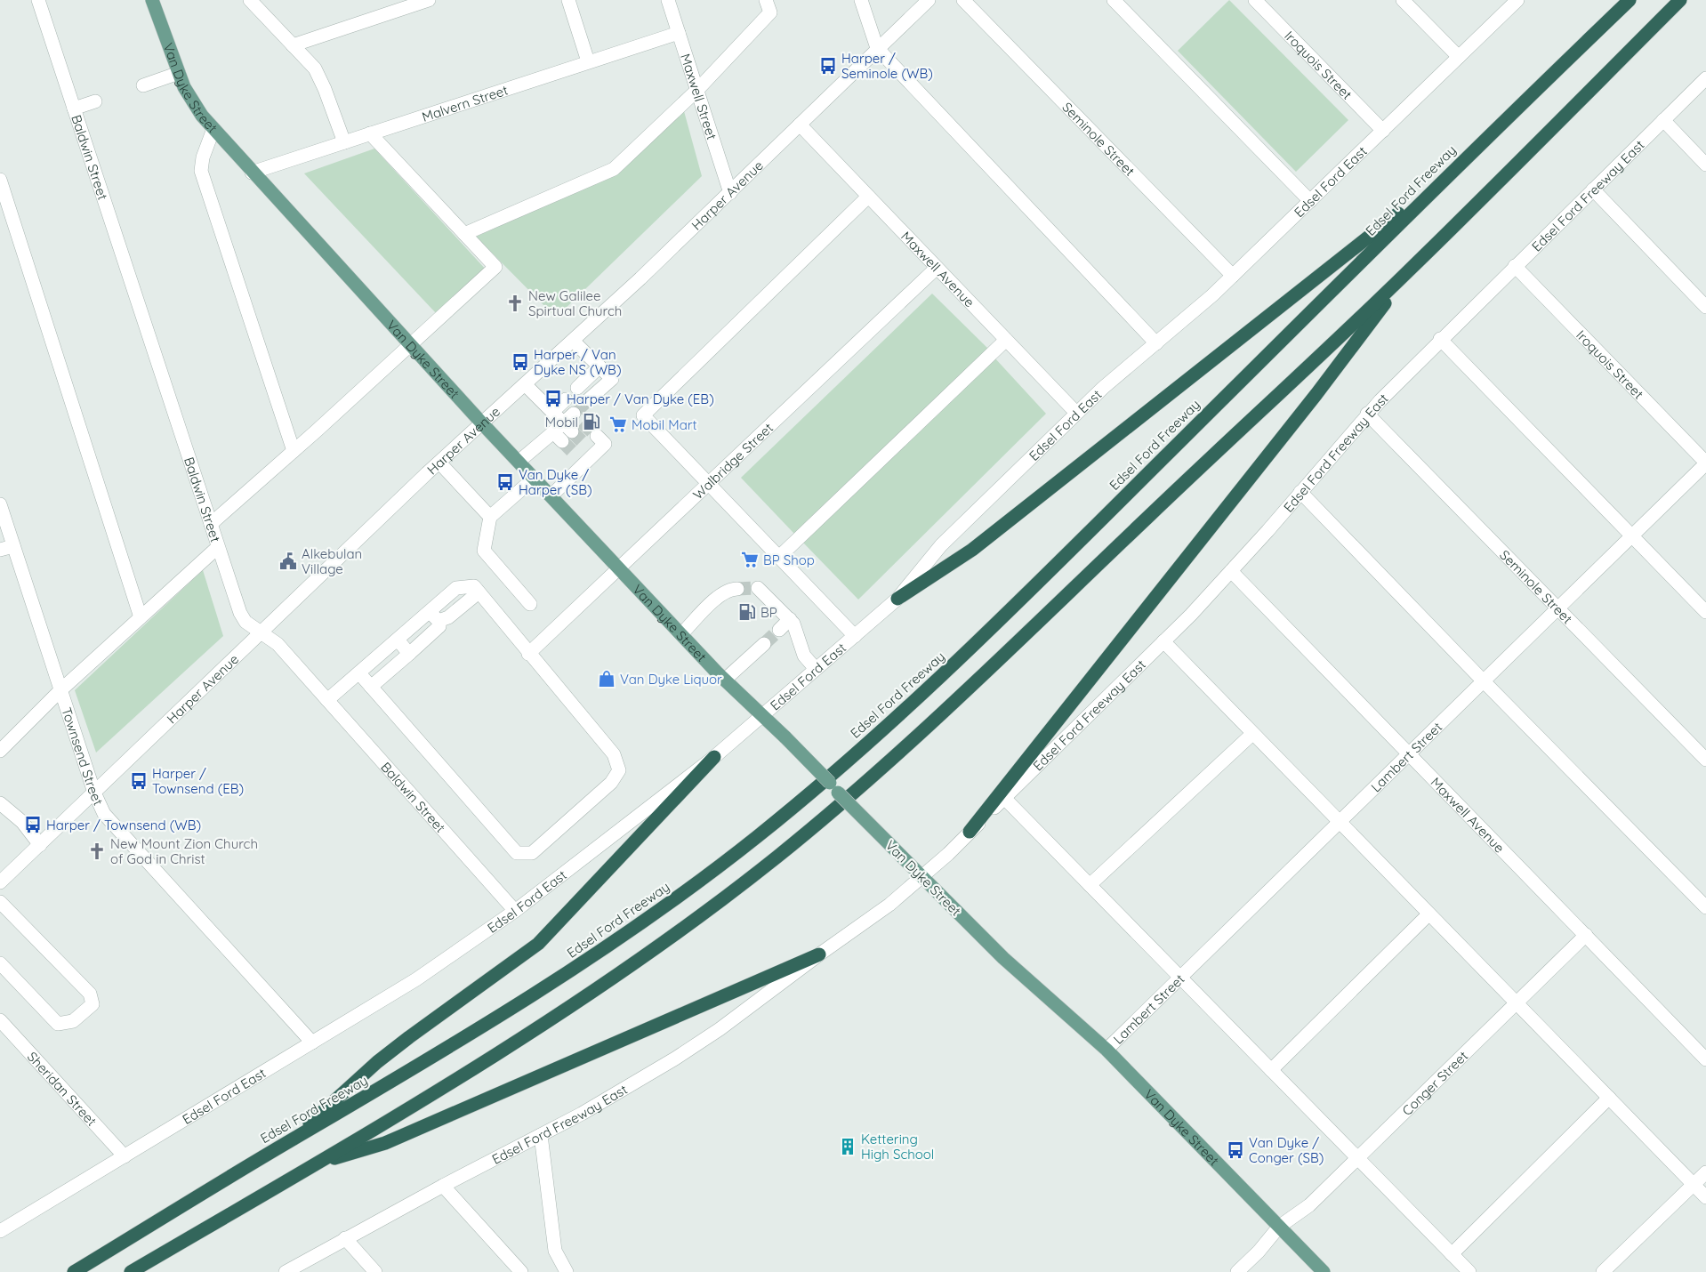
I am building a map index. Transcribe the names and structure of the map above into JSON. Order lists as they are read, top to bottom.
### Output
{
  "streets": {
    "highway": ["Edsel Ford Freeway"],
    "main road": ["Van Dyke Street"],
    "street": [
      "Iroquois Street",
      "Maxwell Street",
      "Malvern Street",
      "Seminole Street",
      "Baldwin Street",
      "Edsel Ford East",
      "Harper Avenue",
      "Edsel Ford Freeway East",
      "Maxwell Avenue",
      "Walbridge Street",
      "Townsend Street",
      "Lambert Street",
      "Conger Street",
      "Sheridan Street"
    ]
  },
  "crossings": [
    ["Iroquois Street", "Edsel Ford East"],
    ["Iroquois Street", "Edsel Ford Freeway East"],
    ["Iroquois Street", "Lambert Street"],
    ["Van Dyke Street", "Malvern Street"],
    ["Van Dyke Street", "Edsel Ford East"],
    ["Van Dyke Street", "Harper Avenue"],
    ["Van Dyke Street", "Edsel Ford Freeway East"],
    ["Van Dyke Street", "Walbridge Street"],
    ["Van Dyke Street", "Lambert Street"],
    ["Van Dyke Street", "Conger Street"],
    ["Maxwell Street", "Malvern Street"],
    ["Maxwell Street", "Harper Avenue"],
    ["Seminole Street", "Edsel Ford East"],
    ["Seminole Street", "Edsel Ford Freeway East"],
    ["Seminole Street", "Lambert Street"],
    ["Baldwin Street", "Edsel Ford East"],
    ["Baldwin Street", "Harper Avenue"],
    ["Edsel Ford East", "Maxwell Avenue"],
    ["Edsel Ford East", "Townsend Street"],
    ["Edsel Ford East", "Sheridan Street"],
    ["Harper Avenue", "Maxwell Avenue"],
    ["Harper Avenue", "Townsend Street"],
    ["Edsel Ford Freeway East", "Maxwell Avenue"],
    ["Maxwell Avenue", "Walbridge Street"],
    ["Maxwell Avenue", "Lambert Street"],
    ["Maxwell Avenue", "Conger Street"]
  ],
  "places": {
    "bus stop": [
      "Harper / Seminole (WB)",
      "Harper / Van Dyke NS (WB)",
      "Harper / Van Dyke (EB)",
      "Van Dyke / Harper (SB)",
      "Harper / Townsend (EB)",
      "Harper / Townsend (WB)",
      "Van Dyke / Conger (SB)"
    ],
    "church": ["New Galilee Spirtual Church", "New Mount Zion Church of God in Christ"],
    "fuel station": ["Mobil", "BP"],
    "supermarket": ["Mobil Mart", "BP Shop"],
    "public building": ["Alkebulan Village"],
    "shop": ["Van Dyke Liquor"],
    "building": ["Kettering High School"]
  }
}
